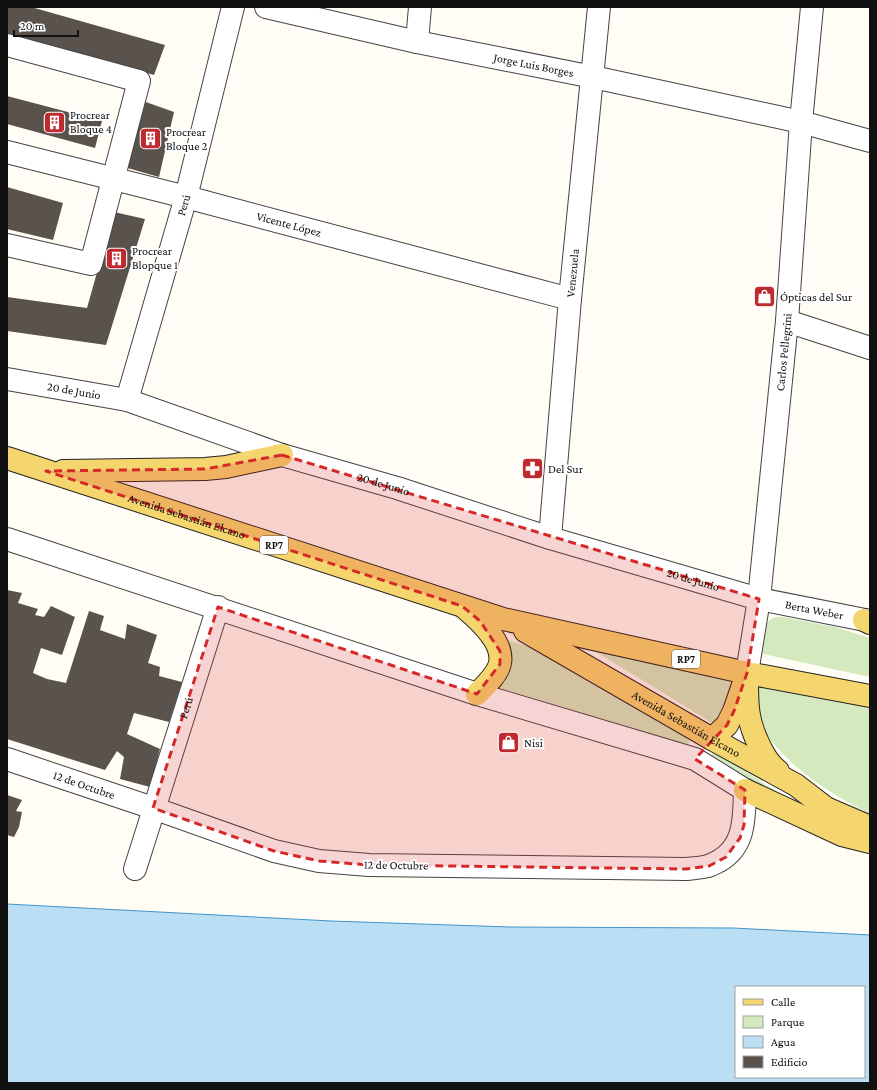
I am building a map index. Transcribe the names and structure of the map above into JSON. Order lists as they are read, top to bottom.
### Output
{
  "streets": {
    "main road": ["Avenida Sebastián Elcano", "RP7"],
    "street": [
      "Jorge Luis Borges",
      "Perú",
      "Vicente López",
      "Venezuela",
      "Carlos Pellegrini",
      "20 de Junio",
      "Berta Weber",
      "12 de Octubre"
    ]
  },
  "crossings": [
    ["Jorge Luis Borges", "Venezuela"],
    ["Jorge Luis Borges", "Carlos Pellegrini"],
    ["Perú", "Vicente López"],
    ["Perú", "20 de Junio"],
    ["Perú", "12 de Octubre"],
    ["Vicente López", "Venezuela"],
    ["Venezuela", "20 de Junio"],
    ["Carlos Pellegrini", "20 de Junio"],
    ["Carlos Pellegrini", "Avenida Sebastián Elcano"],
    ["Carlos Pellegrini", "Berta Weber"],
    ["20 de Junio", "Berta Weber"]
  ],
  "places": {
    "building": ["Procrear Bloque 4", "Procrear Bloque 2", "Procrear Blopque 1"],
    "shop": ["Ópticas del Sur", "Nisi"],
    "pharmacy": ["Del Sur"]
  },
  "legend": [
    "Calle",
    "Parque",
    "Agua",
    "Edificio"
  ],
  "scale_bar": "20 m"
}
